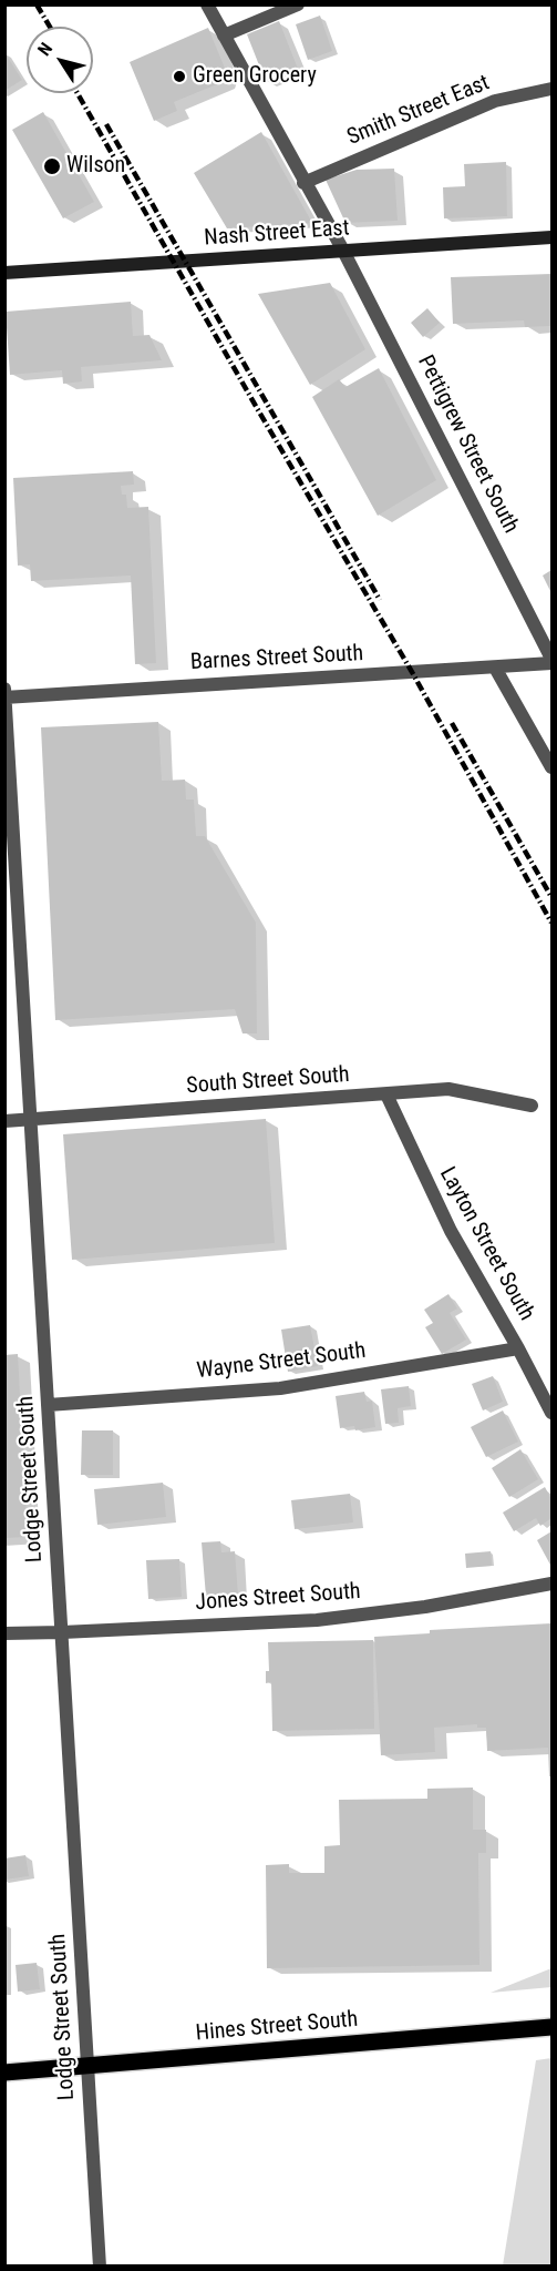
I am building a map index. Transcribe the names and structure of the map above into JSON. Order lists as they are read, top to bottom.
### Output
{
  "streets": {
    "main road": ["Nash Street East", "Hines Street South"],
    "street": [
      "Smith Street East",
      "Pettigrew Street South",
      "Barnes Street South",
      "South Street South",
      "Layton Street South",
      "Wayne Street South",
      "Lodge Street South",
      "Jones Street South"
    ]
  },
  "crossings": [
    ["Smith Street East", "Pettigrew Street South"],
    ["Nash Street East", "Pettigrew Street South"],
    ["Barnes Street South", "Lodge Street South"],
    ["South Street South", "Layton Street South"],
    ["South Street South", "Lodge Street South"],
    ["Layton Street South", "Wayne Street South"],
    ["Wayne Street South", "Lodge Street South"],
    ["Lodge Street South", "Jones Street South"],
    ["Lodge Street South", "Hines Street South"]
  ],
  "places": ["Green Grocery", "Wilson"],
  "north": "top left"
}
